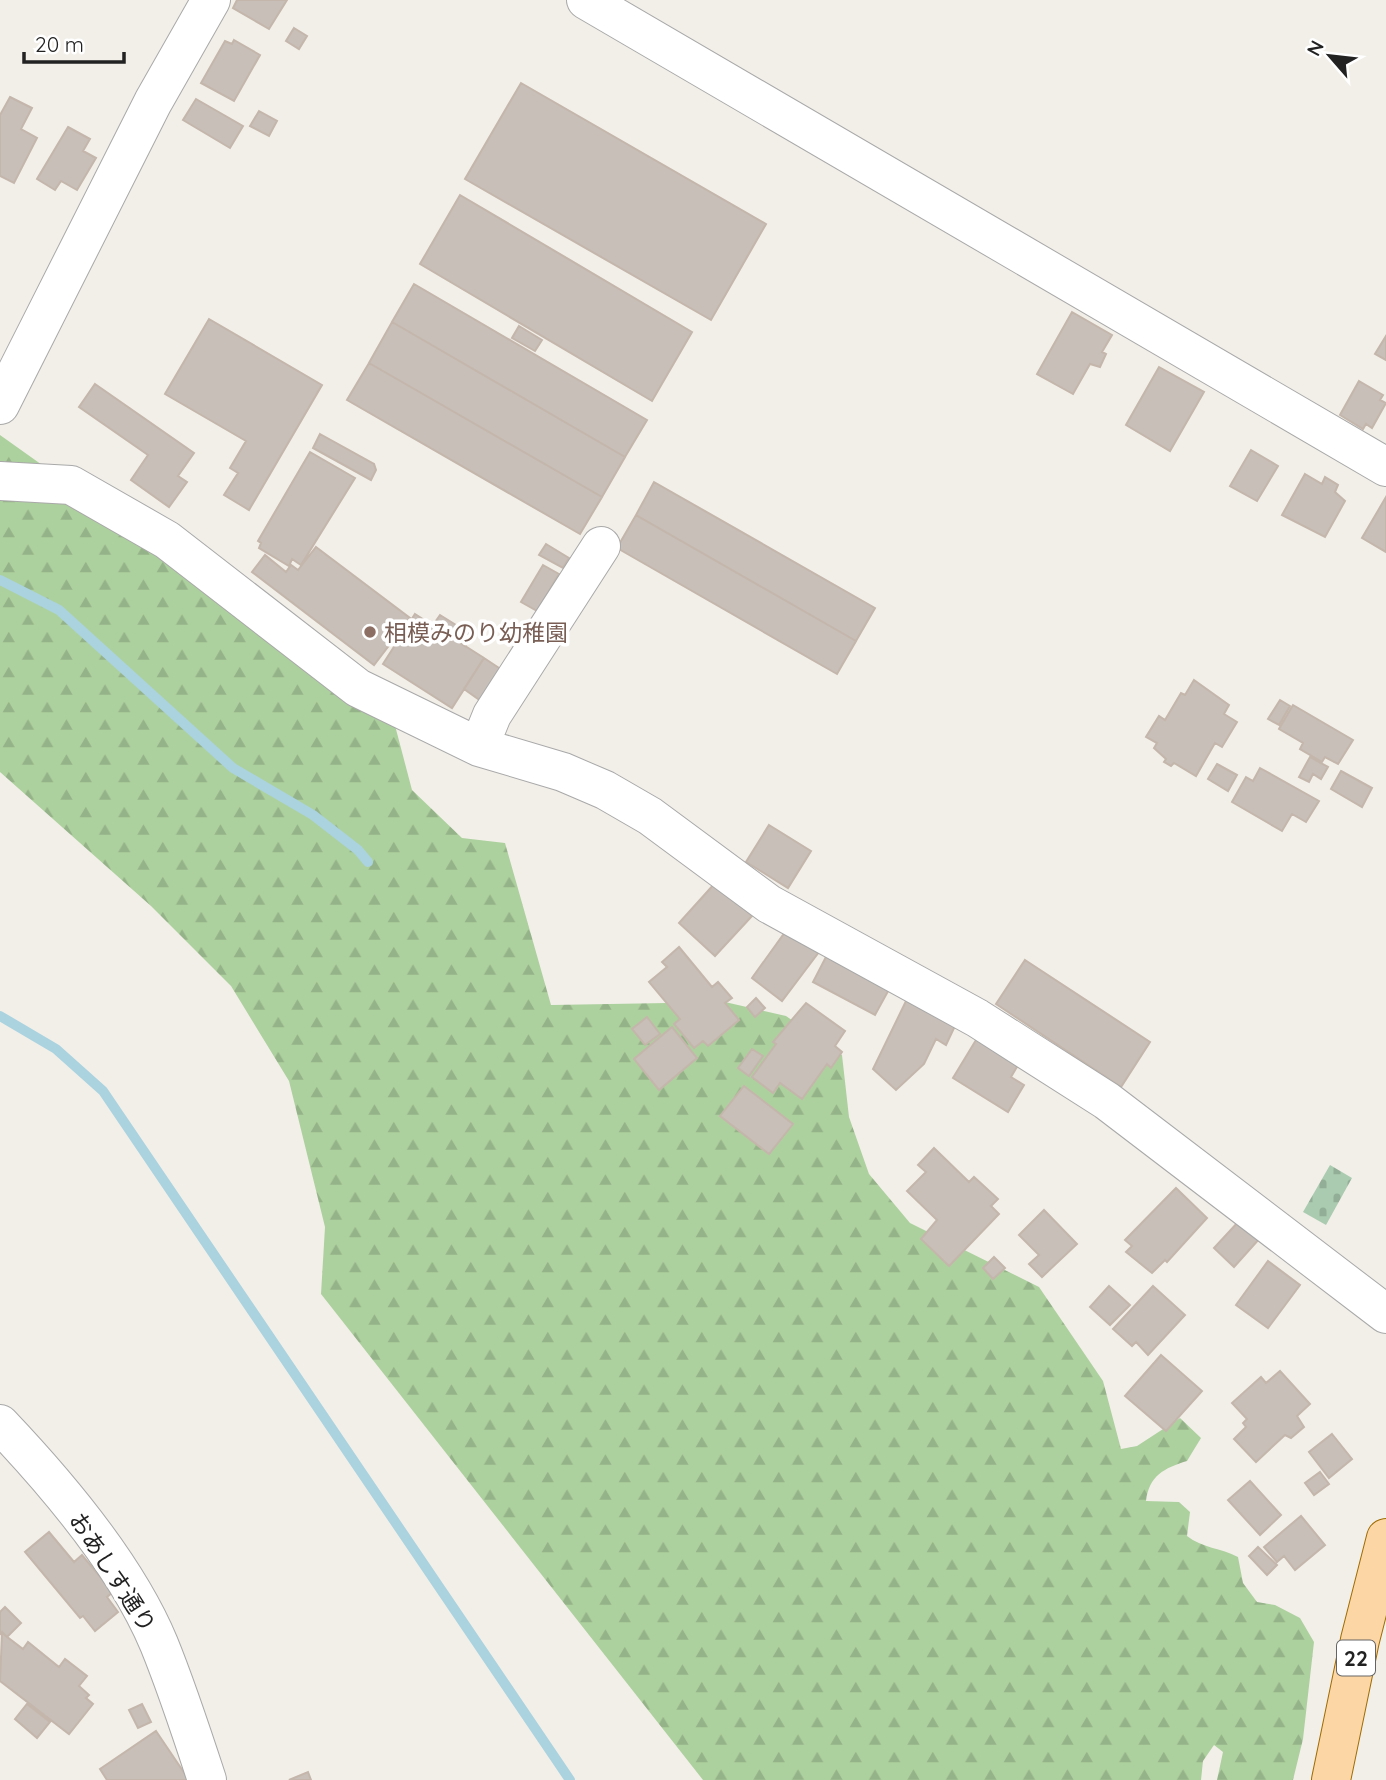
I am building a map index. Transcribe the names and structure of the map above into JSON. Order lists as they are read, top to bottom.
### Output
{
  "streets": {
    "main road": ["22"],
    "street": ["おあしす通り"]
  },
  "places": ["相模みのり幼稚園"],
  "scale_bar": "20 m",
  "north": "top left"
}
